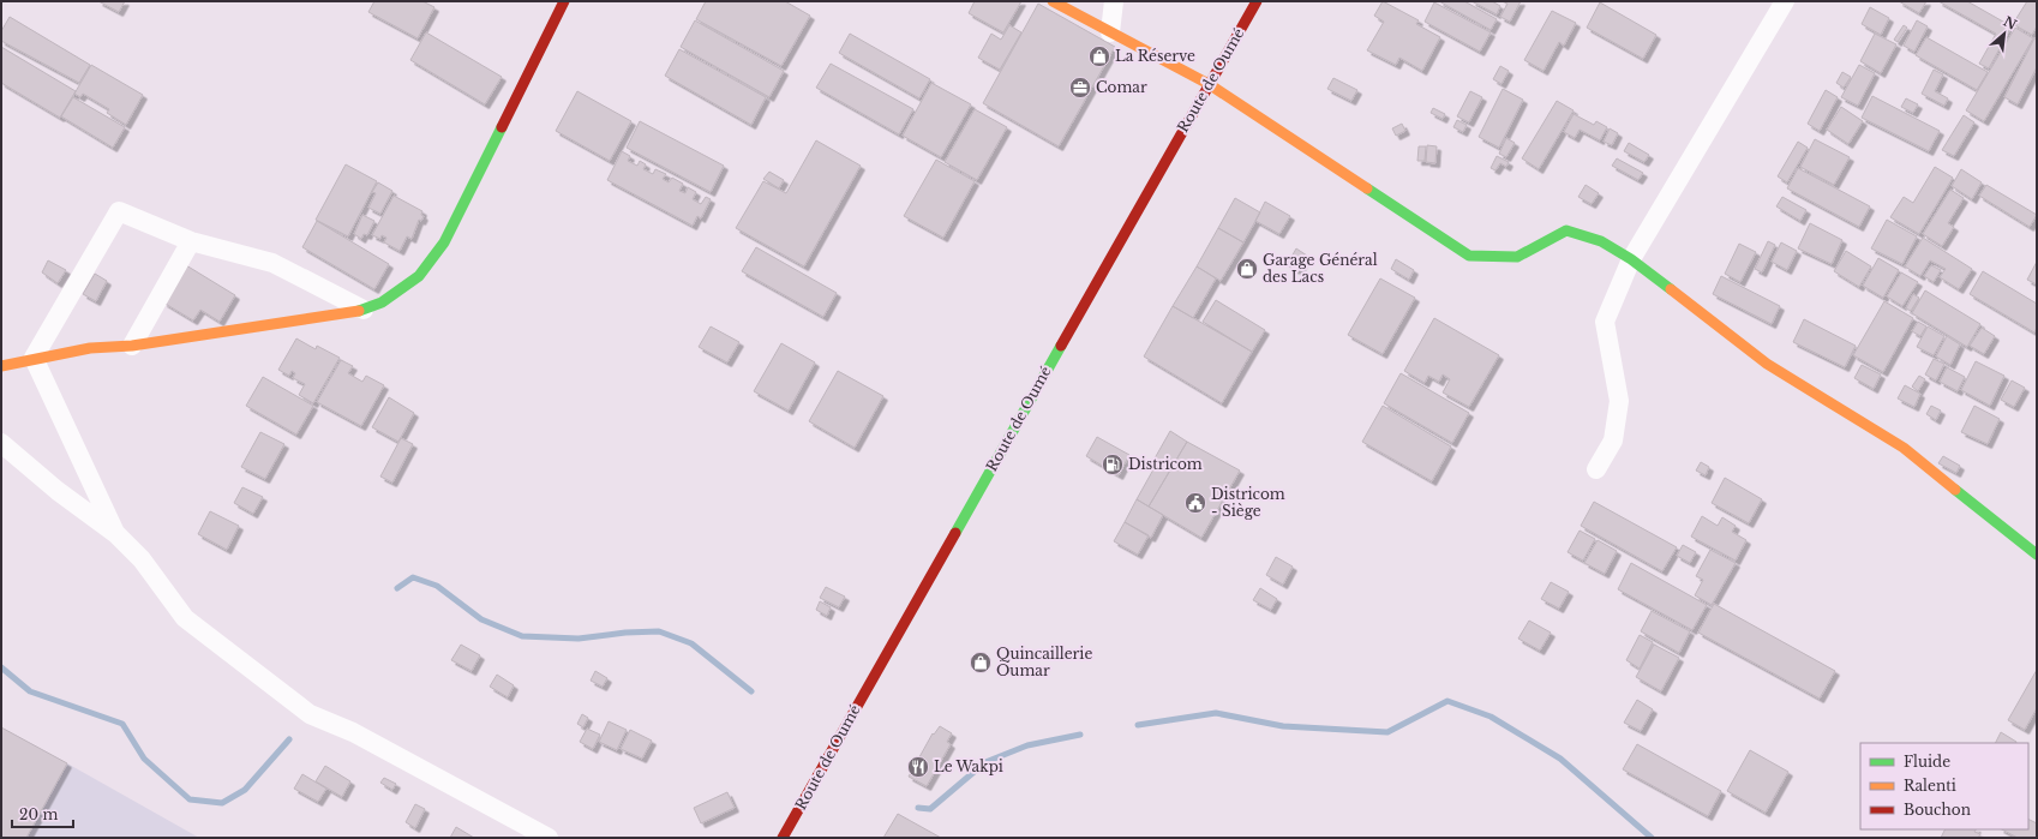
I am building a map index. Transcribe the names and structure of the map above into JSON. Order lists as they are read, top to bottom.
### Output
{
  "streets": {
    "street": ["Route de Oumé"]
  },
  "places": {
    "shop": ["La Réserve", "Garage Général des Lacs", "Quincaillerie Oumar"],
    "office": ["Comar"],
    "fuel station": ["Districom"],
    "public building": ["Districom - Siège"],
    "restaurant": ["Le Wakpi"]
  },
  "legend": ["Fluide", "Ralenti", "Bouchon"],
  "scale_bar": "20 m",
  "north": "top right"
}
